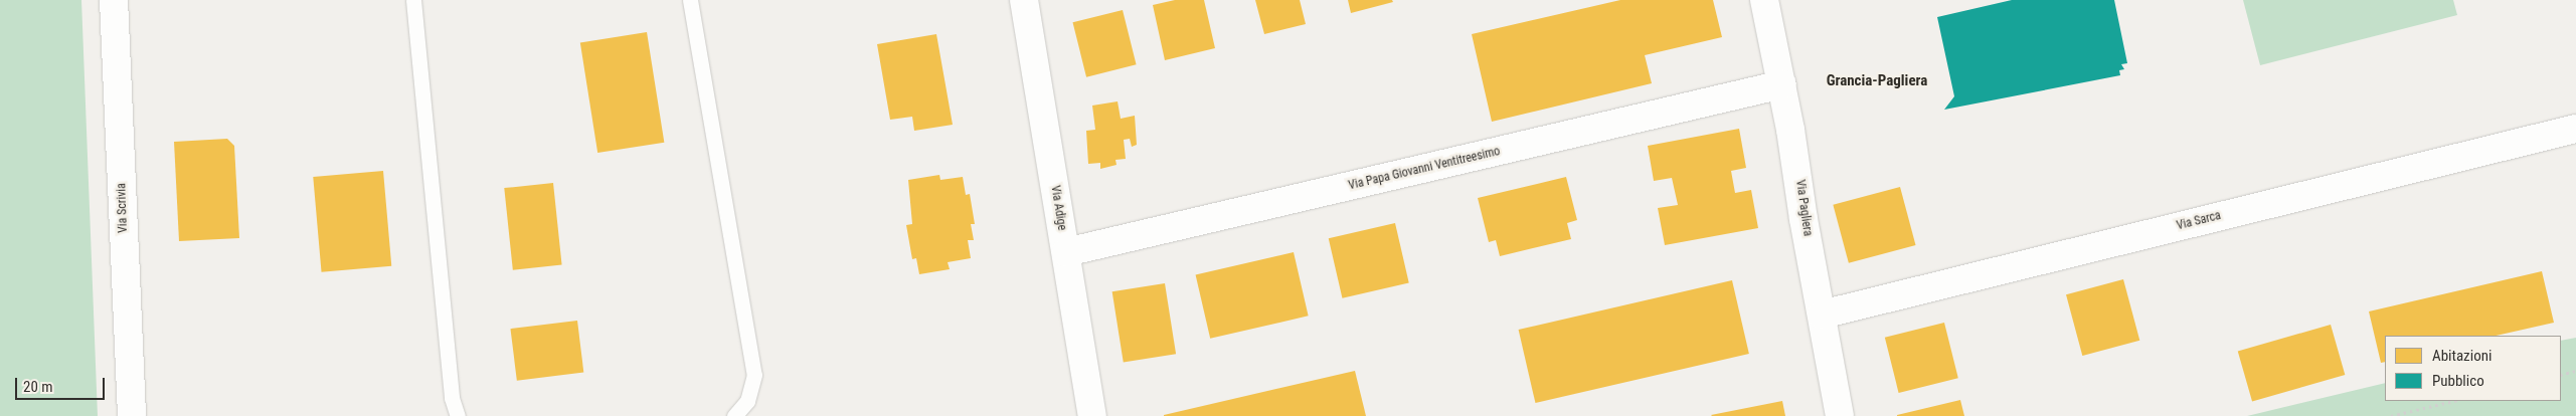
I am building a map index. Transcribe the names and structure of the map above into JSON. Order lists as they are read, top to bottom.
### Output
{
  "streets": {
    "street": [
      "Via Papa Giovanni Ventitreesimo",
      "Via Scrivia",
      "Via Adige",
      "Via Pagliera",
      "Via Sarca"
    ]
  },
  "crossings": [
    ["Via Papa Giovanni Ventitreesimo", "Via Adige"],
    ["Via Papa Giovanni Ventitreesimo", "Via Pagliera"],
    ["Via Pagliera", "Via Sarca"]
  ],
  "districts": ["Grancia-Pagliera"],
  "legend": ["Abitazioni", "Pubblico"],
  "scale_bar": "20 m"
}
